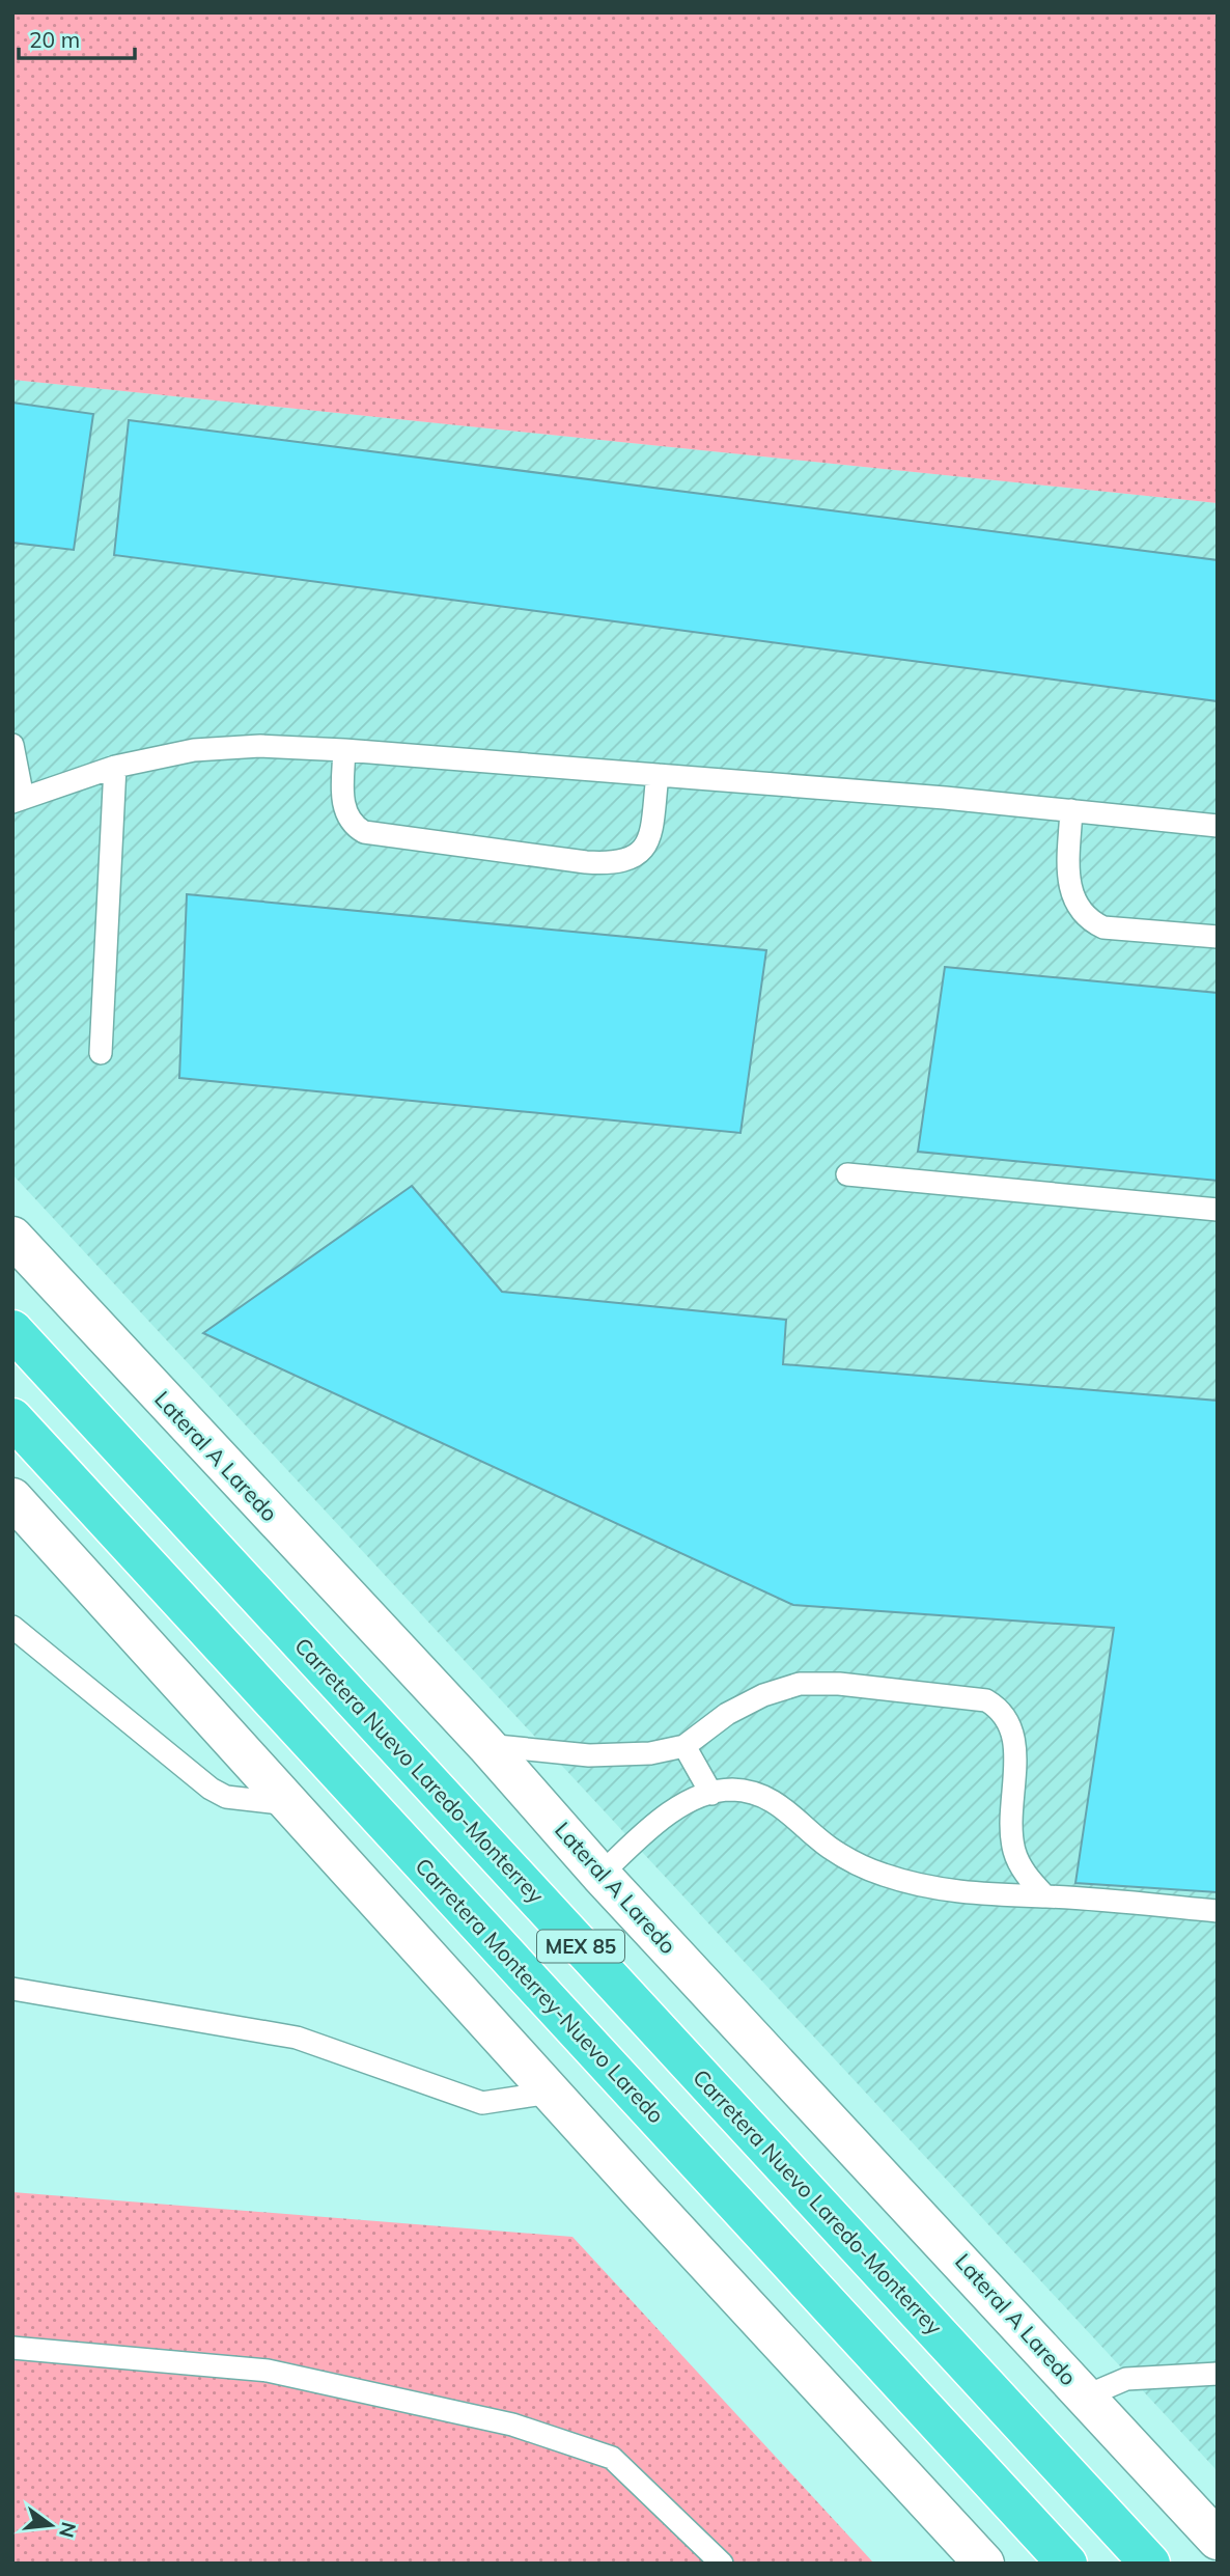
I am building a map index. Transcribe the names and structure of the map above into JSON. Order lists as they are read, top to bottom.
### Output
{
  "streets": {
    "highway": ["Carretera Nuevo Laredo-Monterrey", "MEX 85", "Carretera Monterrey-Nuevo Laredo"],
    "street": ["Lateral A Laredo"]
  },
  "scale_bar": "20 m",
  "north": "right"
}
